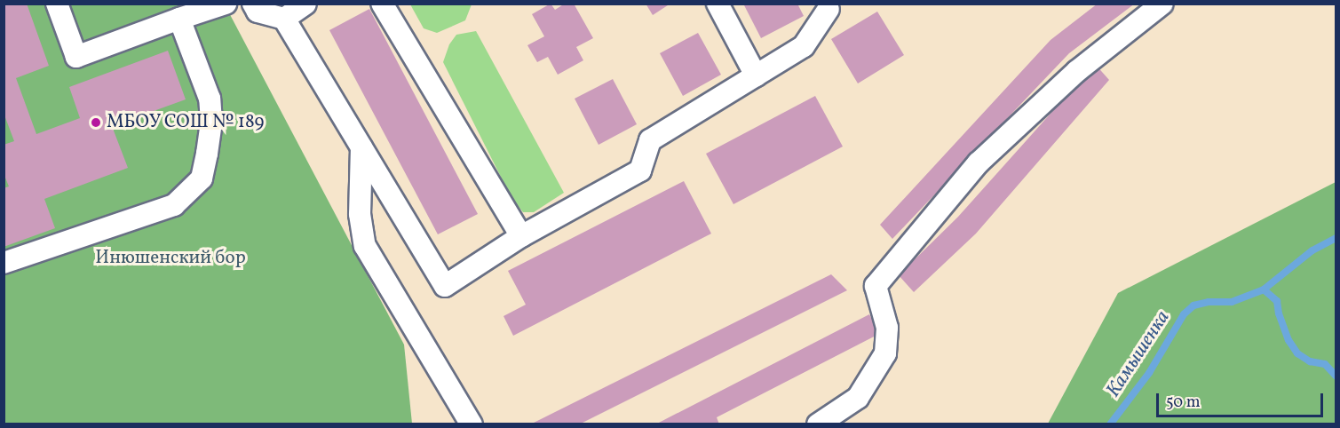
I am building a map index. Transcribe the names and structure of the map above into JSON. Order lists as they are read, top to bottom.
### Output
{
  "water": ["Камышенка"],
  "parks": ["Инюшенский бор"],
  "places": ["МБОУ СОШ № 189"],
  "scale_bar": "50 m"
}
